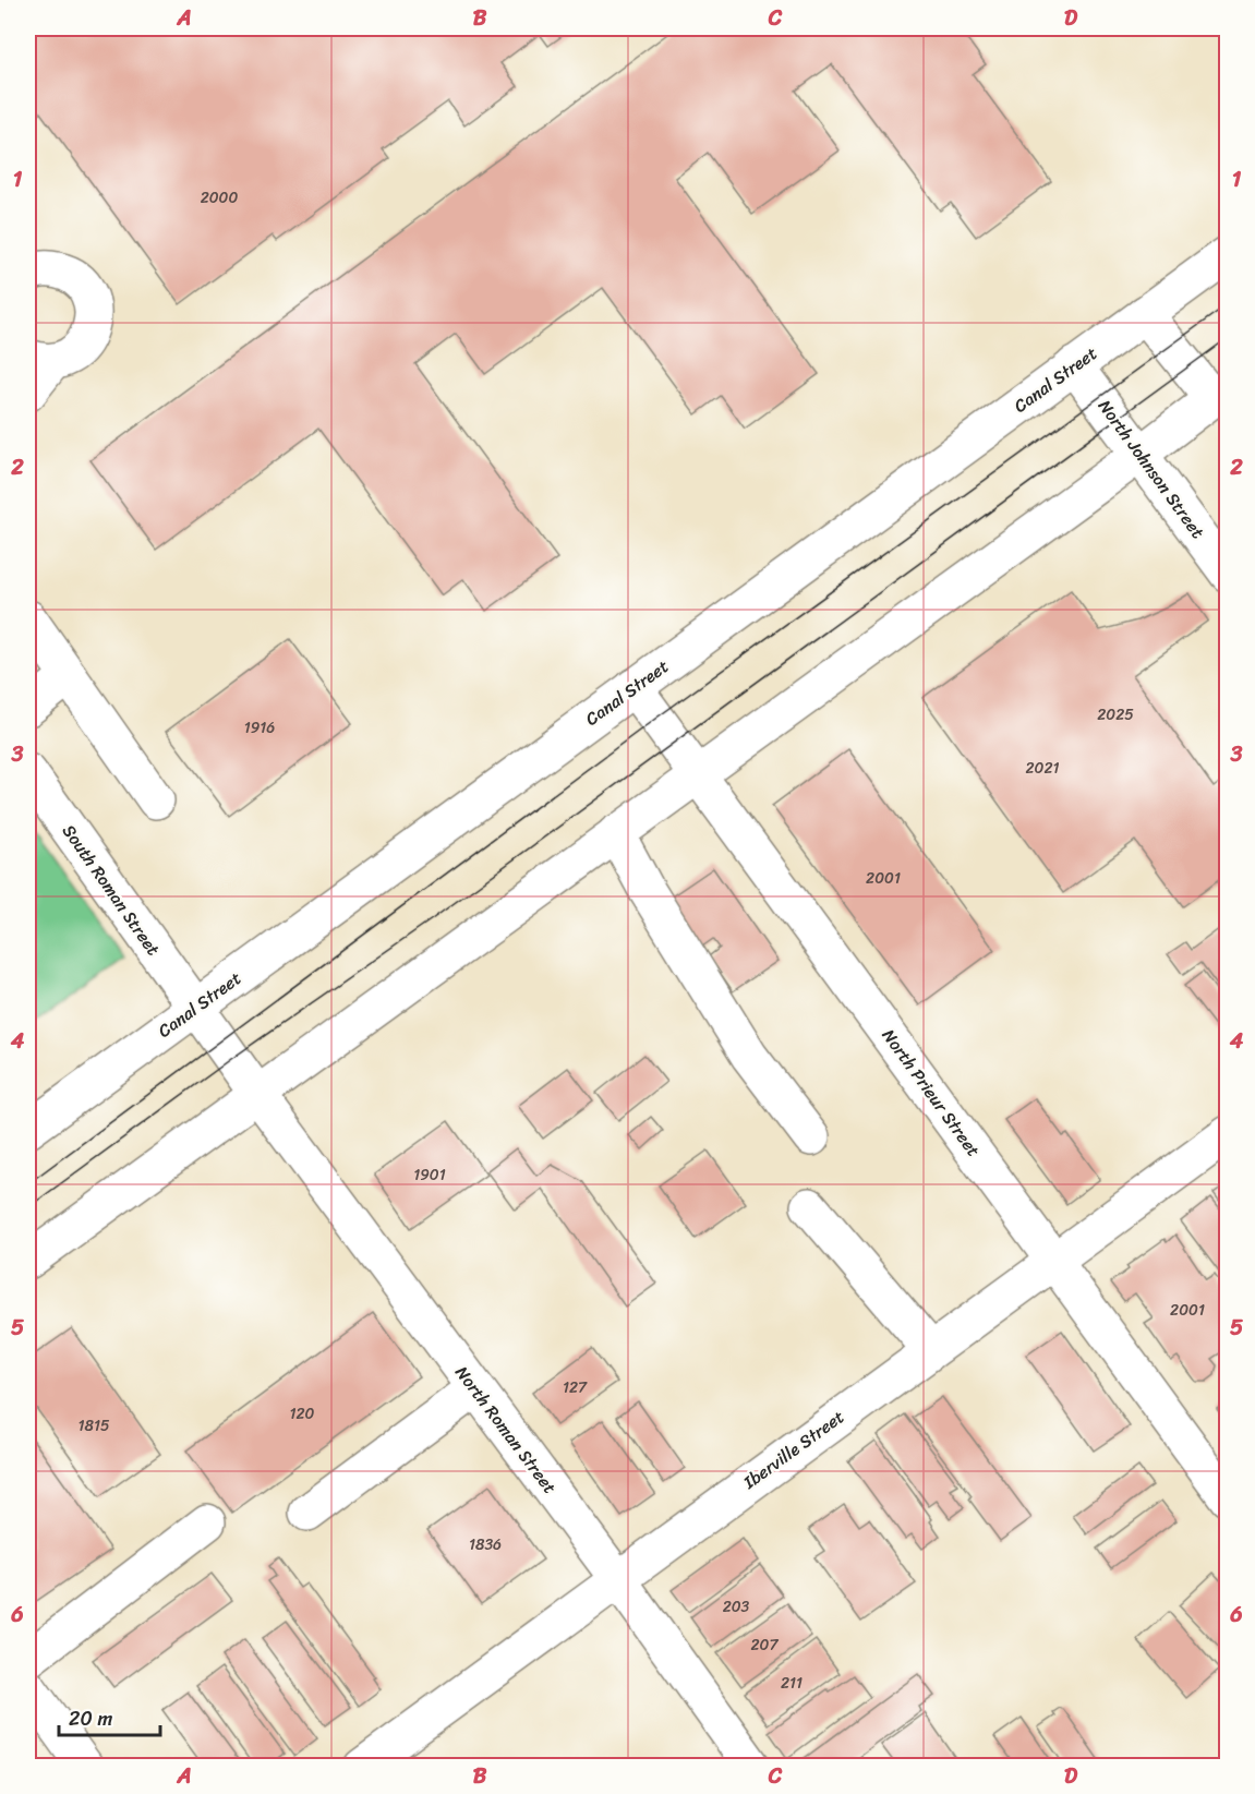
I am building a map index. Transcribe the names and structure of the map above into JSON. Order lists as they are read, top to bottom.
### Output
{
  "streets": {
    "street": [
      "Canal Street",
      "North Johnson Street",
      "South Roman Street",
      "North Prieur Street",
      "North Roman Street",
      "Iberville Street"
    ]
  },
  "crossings": [
    ["Canal Street", "North Johnson Street"],
    ["Canal Street", "South Roman Street"],
    ["Canal Street", "North Prieur Street"],
    ["South Roman Street", "North Roman Street"],
    ["North Prieur Street", "Iberville Street"],
    ["North Roman Street", "Iberville Street"]
  ],
  "house_numbers": [
    "2000",
    "2025",
    "1916",
    "2021",
    "2001",
    "1901",
    "2001",
    "127",
    "120",
    "1815",
    "1836",
    "203",
    "207",
    "211"
  ],
  "scale_bar": "20 m",
  "grid": {
    "columns": [
      "A",
      "B",
      "C",
      "D"
    ],
    "rows": [
      "1",
      "2",
      "3",
      "4",
      "5",
      "6"
    ]
  }
}
